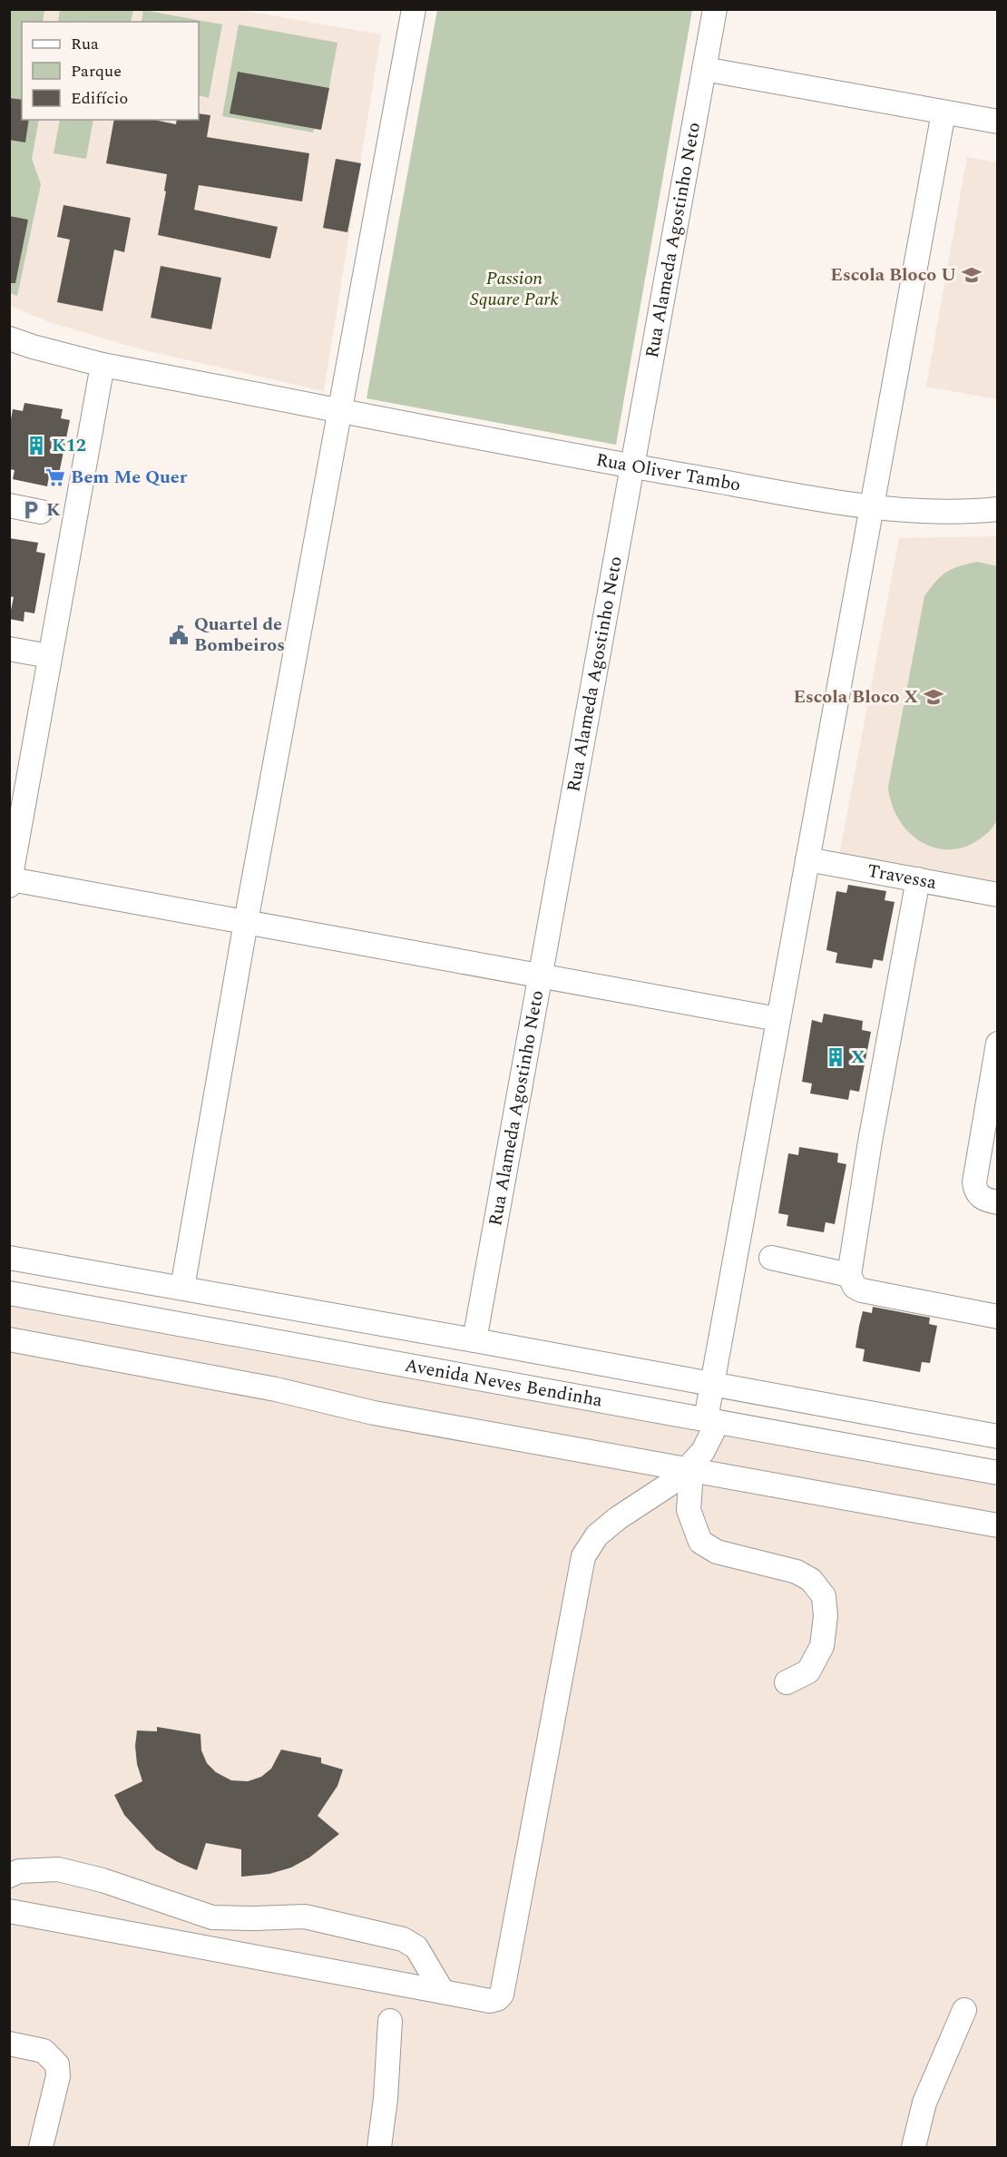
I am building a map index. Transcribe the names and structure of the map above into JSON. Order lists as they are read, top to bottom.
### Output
{
  "streets": {
    "street": [
      "Rua Alameda Agostinho Neto",
      "Rua Oliver Tambo",
      "Travessa",
      "Avenida Neves Bendinha"
    ]
  },
  "crossings": [
    ["Rua Alameda Agostinho Neto", "Rua Oliver Tambo"],
    ["Rua Alameda Agostinho Neto", "Avenida Neves Bendinha"]
  ],
  "parks": ["Passion Square Park"],
  "places": {
    "school or university": ["Escola Bloco U", "Escola Bloco X"],
    "building": ["K12", "X"],
    "supermarket": ["Bem Me Quer"],
    "parking": ["K"],
    "public building": ["Quartel de Bombeiros"]
  },
  "legend": ["Rua", "Parque", "Edifício"]
}
